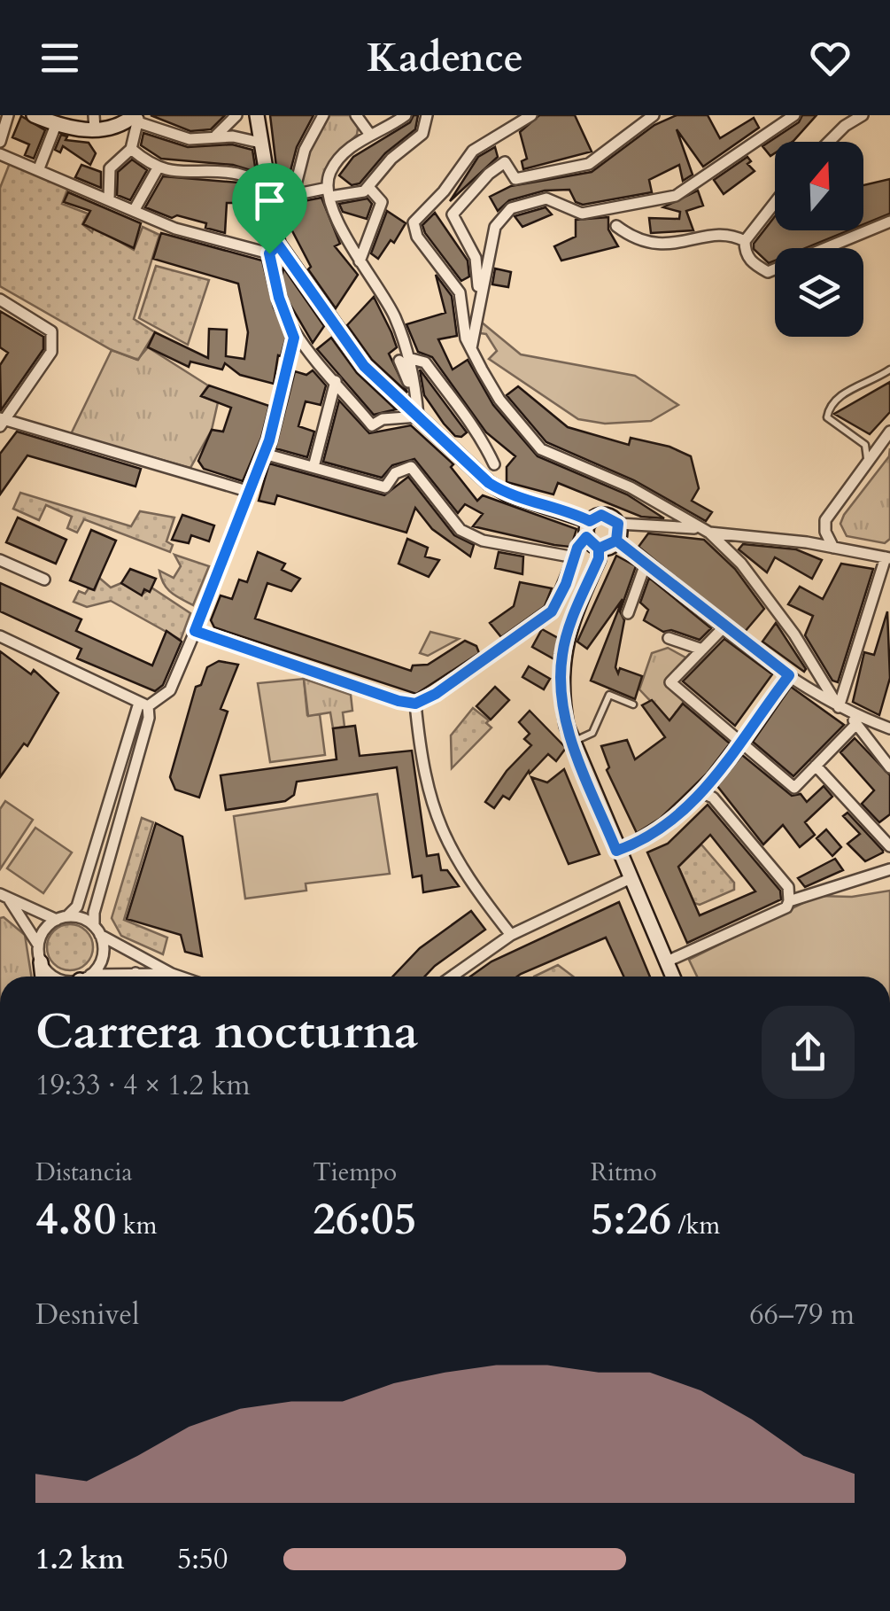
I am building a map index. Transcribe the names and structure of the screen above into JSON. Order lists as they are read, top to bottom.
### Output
{
  "north": "top",
  "page": {
    "header": "Kadence",
    "heading": ["Carrera nocturna", "19:33 · 4 × 1.2 km"],
    "stats": [
      ["Distancia", "4.80 km"],
      ["Tiempo", "26:05"],
      ["Ritmo", "5:26 /km"]
    ],
    "chart": ["Desnivel", "66–79 m"],
    "list": [
      {
        "name": "1.2 km",
        "note": "5:50"
      }
    ]
  }
}
